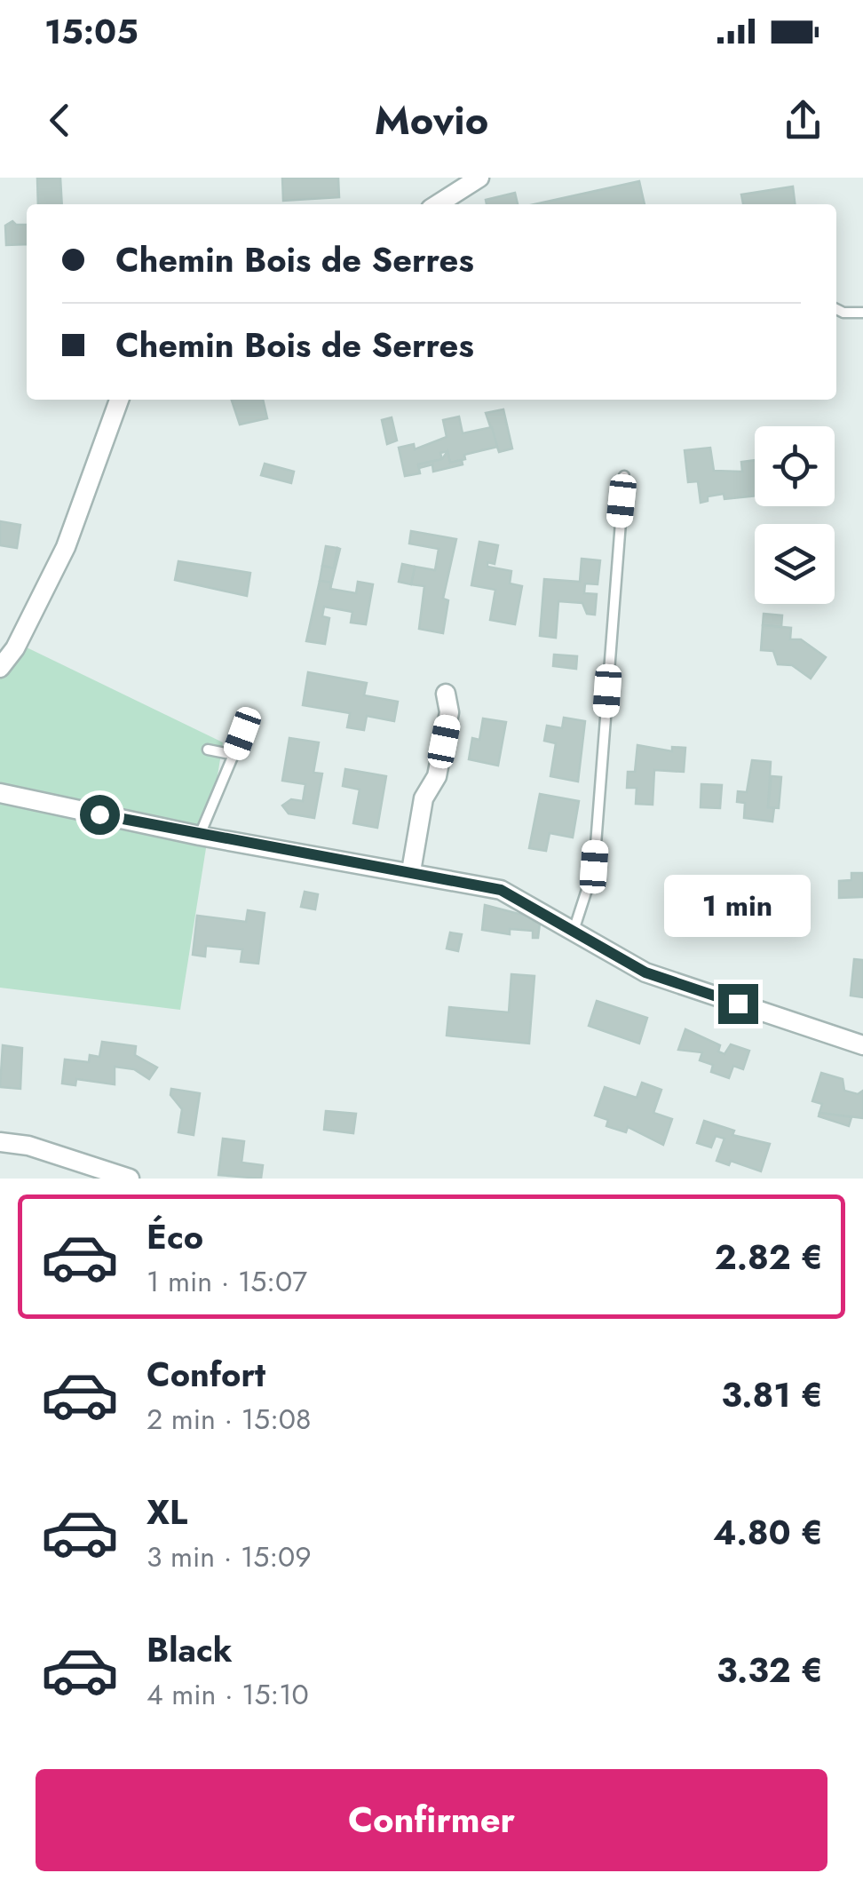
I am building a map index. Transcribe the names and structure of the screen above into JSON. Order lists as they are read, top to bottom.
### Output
{
  "page": {
    "status": "15:05",
    "header": "Movio",
    "banner": ["Chemin Bois de Serres", "Chemin Bois de Serres"],
    "bubble": "1 min",
    "list": [
      {
        "name": "Éco",
        "note": "1 min · 15:07",
        "value": "2.82 €"
      },
      {
        "name": "Confort",
        "note": "2 min · 15:08",
        "value": "3.81 €"
      },
      {
        "name": "XL",
        "note": "3 min · 15:09",
        "value": "4.80 €"
      },
      {
        "name": "Black",
        "note": "4 min · 15:10",
        "value": "3.32 €"
      }
    ],
    "buttons": "Confirmer"
  }
}
